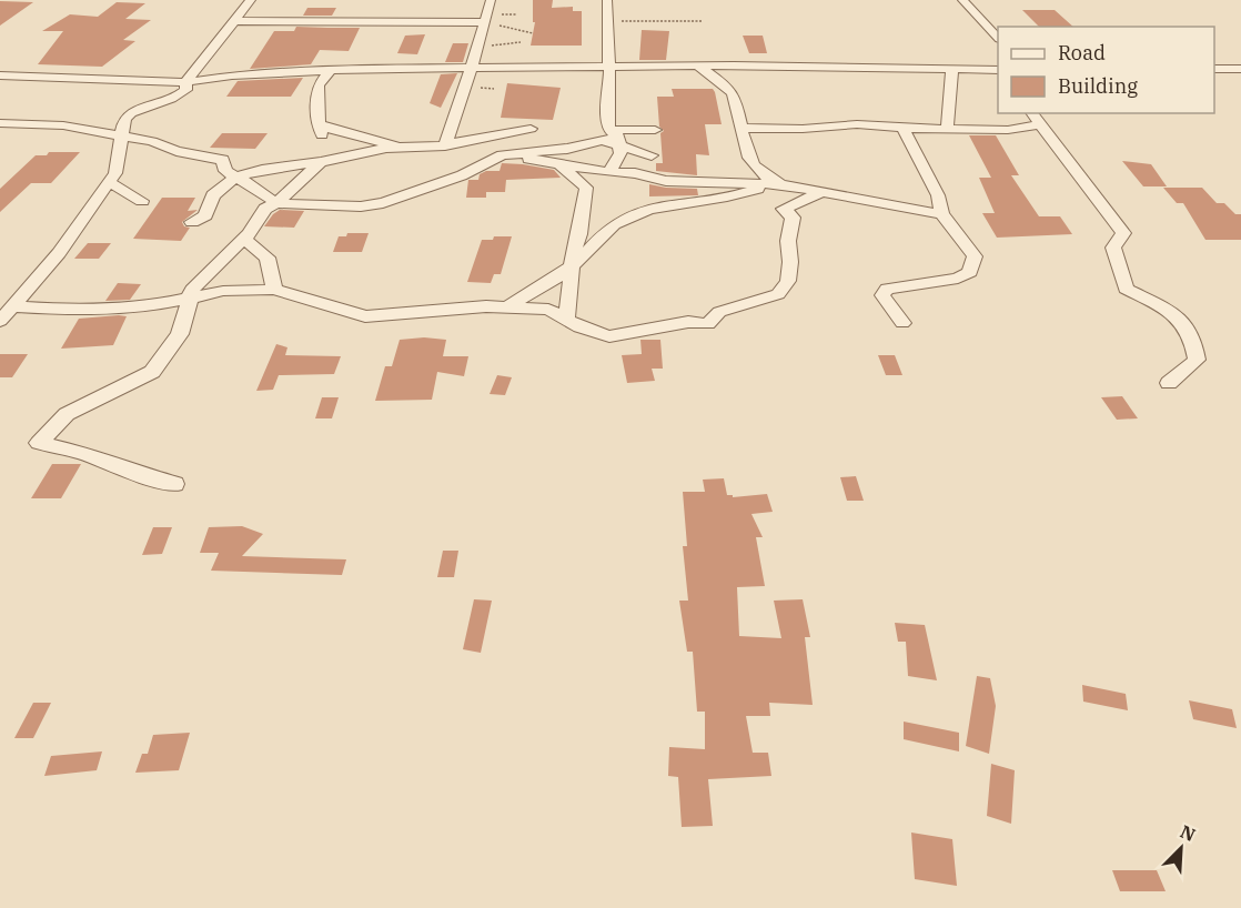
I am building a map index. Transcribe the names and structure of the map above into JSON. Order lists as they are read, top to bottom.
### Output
{
  "legend": ["Road", "Building"],
  "north": "top right"
}
